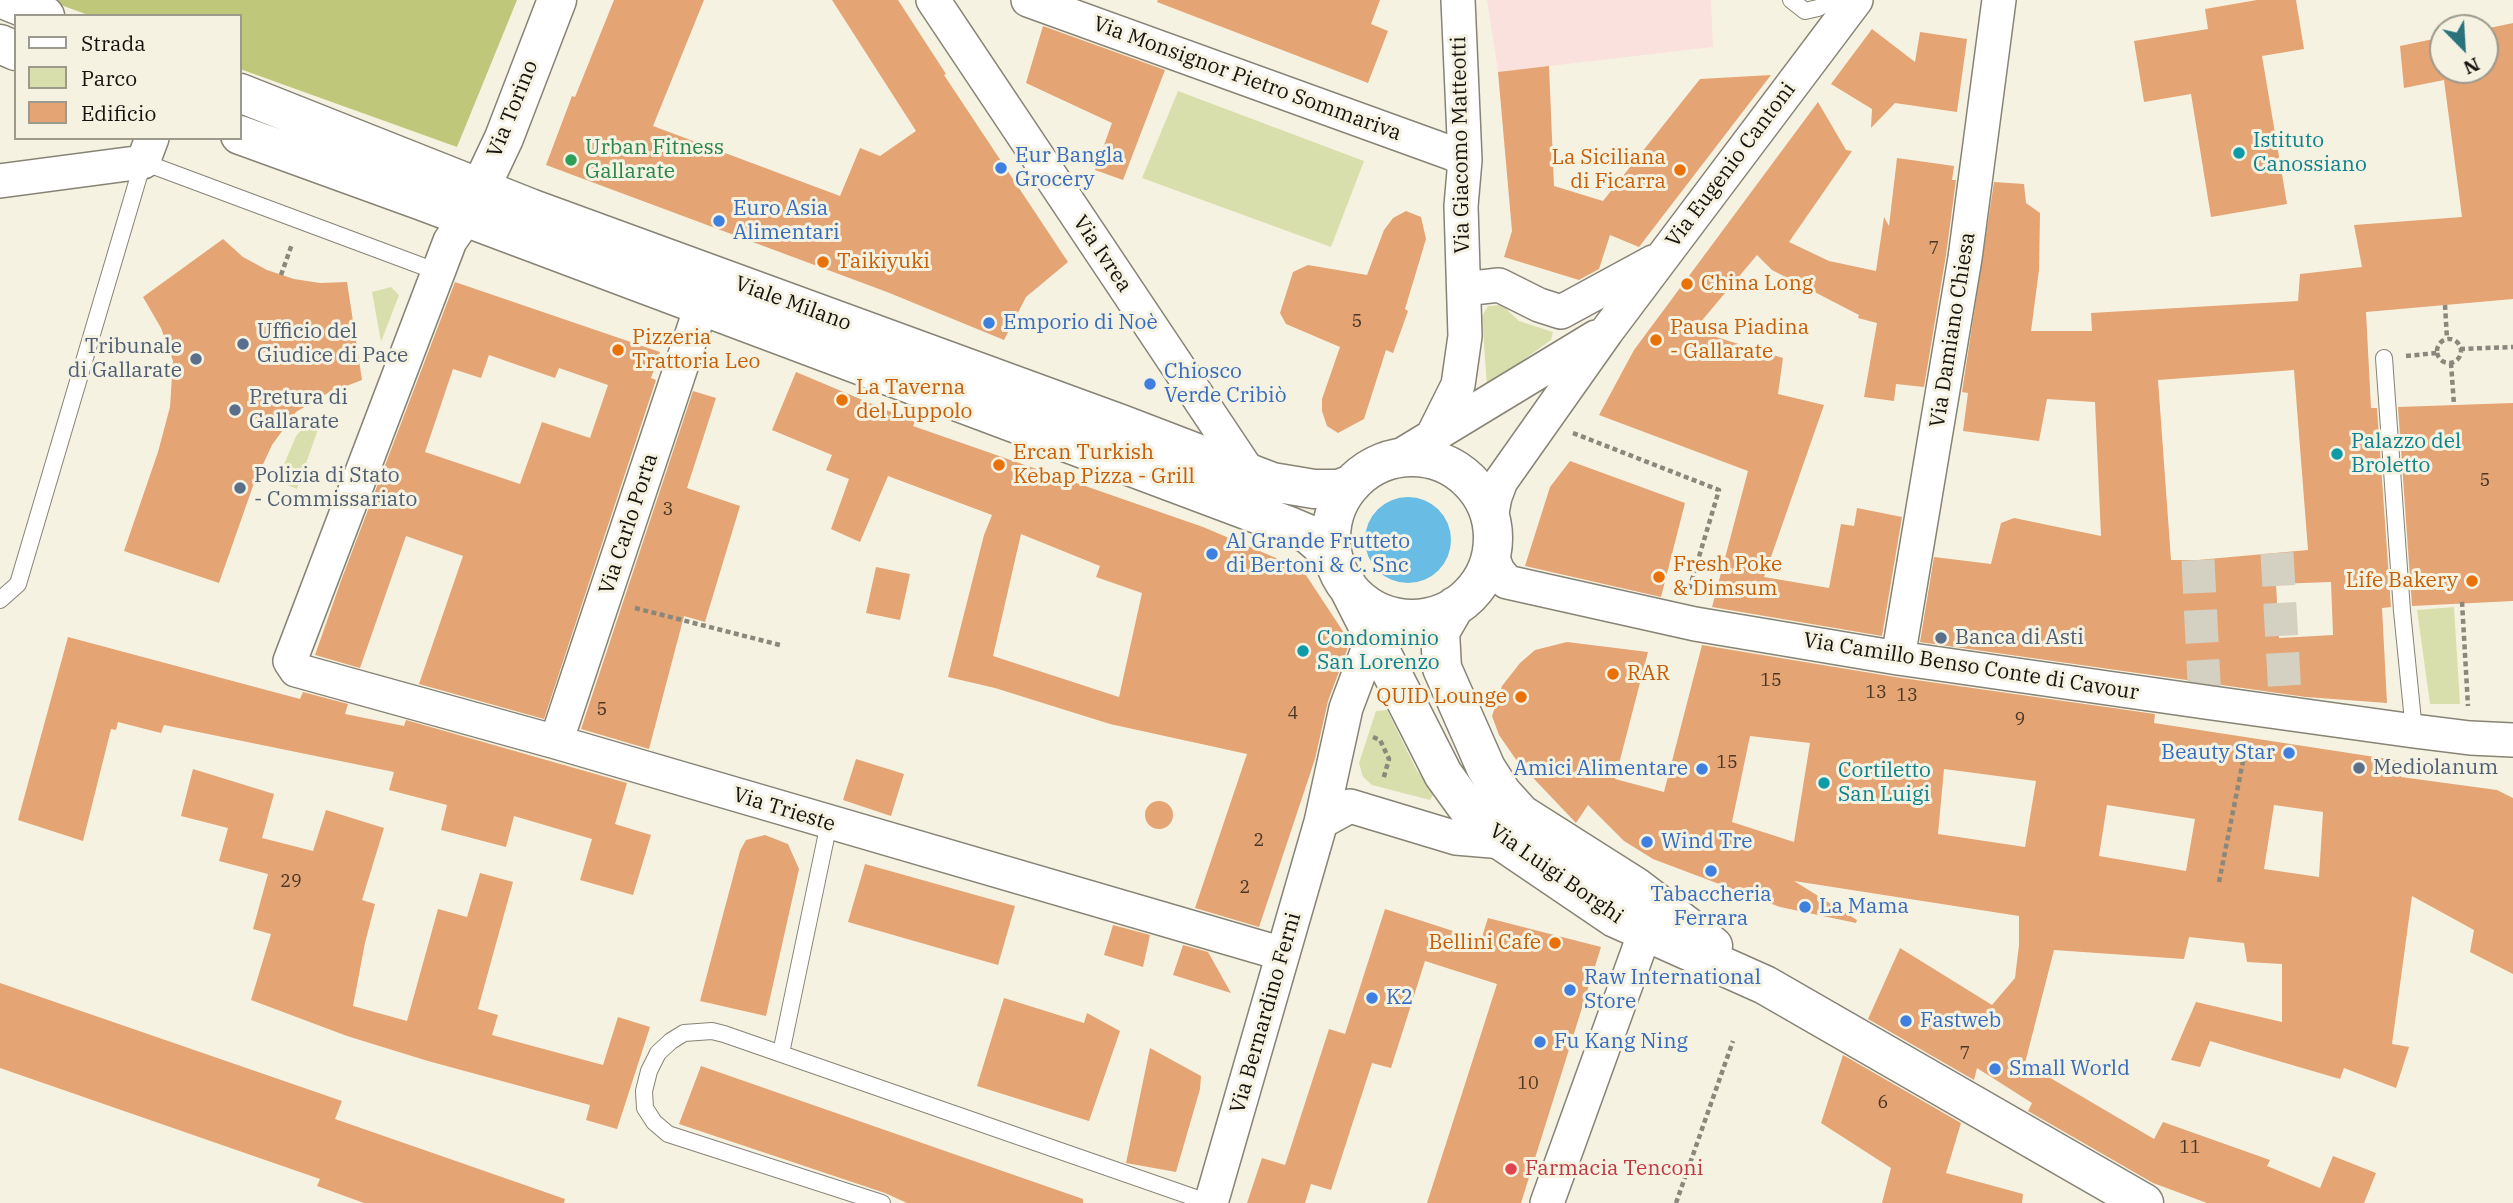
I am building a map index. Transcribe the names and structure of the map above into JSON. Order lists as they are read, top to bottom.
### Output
{
  "streets": {
    "street": [
      "Via Monsignor Pietro Sommariva",
      "Via Torino",
      "Via Giacomo Matteotti",
      "Via Eugenio Cantoni",
      "Via Ivrea",
      "Viale Milano",
      "Via Damiano Chiesa",
      "Via Carlo Porta",
      "Via Camillo Benso Conte di Cavour",
      "Via Trieste",
      "Via Luigi Borghi",
      "Via Bernardino Ferni"
    ]
  },
  "crossings": [
    ["Via Monsignor Pietro Sommariva", "Via Giacomo Matteotti"],
    ["Via Torino", "Viale Milano"],
    ["Via Giacomo Matteotti", "Via Eugenio Cantoni"],
    ["Via Eugenio Cantoni", "Viale Milano"],
    ["Via Eugenio Cantoni", "Via Camillo Benso Conte di Cavour"],
    ["Via Eugenio Cantoni", "Via Luigi Borghi"],
    ["Via Ivrea", "Viale Milano"],
    ["Viale Milano", "Via Carlo Porta"],
    ["Viale Milano", "Via Camillo Benso Conte di Cavour"],
    ["Viale Milano", "Via Luigi Borghi"],
    ["Via Damiano Chiesa", "Via Camillo Benso Conte di Cavour"],
    ["Via Carlo Porta", "Via Trieste"],
    ["Via Camillo Benso Conte di Cavour", "Via Luigi Borghi"],
    ["Via Trieste", "Via Bernardino Ferni"],
    ["Via Luigi Borghi", "Via Bernardino Ferni"]
  ],
  "places": [
    "Istituto Canossiano",
    "Urban Fitness Gallarate",
    "Eur Bangla Grocery",
    "La Siciliana di Ficarra",
    "Euro Asia Alimentari",
    "Taikiyuki",
    "China Long",
    "Emporio di Noè",
    "Pausa Piadina - Gallarate",
    "Ufficio del Giudice di Pace",
    "Pizzeria Trattoria Leo",
    "Tribunale di Gallarate",
    "Chiosco Verde Cribiò",
    "La Taverna del Luppolo",
    "Pretura di Gallarate",
    "Palazzo del Broletto",
    "Ercan Turkish Kebap Pizza - Grill",
    "Polizia di Stato - Commissariato",
    "Al Grande Frutteto di Bertoni & C. Snc",
    "Fresh Poke & Dimsum",
    "Life Bakery",
    "Banca di Asti",
    "Condominio San Lorenzo",
    "RAR",
    "QUID Lounge",
    "Beauty Star",
    "Mediolanum",
    "Amici Alimentare",
    "Cortiletto San Luigi",
    "Wind Tre",
    "Tabaccheria Ferrara",
    "La Mama",
    "Bellini Cafe",
    "Raw International Store",
    "K2",
    "Fastweb",
    "Fu Kang Ning",
    "Small World",
    "Farmacia Tenconi"
  ],
  "house_numbers": [
    "7",
    "5",
    "5",
    "3",
    "15",
    "13",
    "13",
    "5",
    "4",
    "9",
    "15",
    "2",
    "29",
    "2",
    "7",
    "10",
    "6",
    "11"
  ],
  "legend": ["Strada", "Parco", "Edificio"],
  "north": "bottom right"
}
